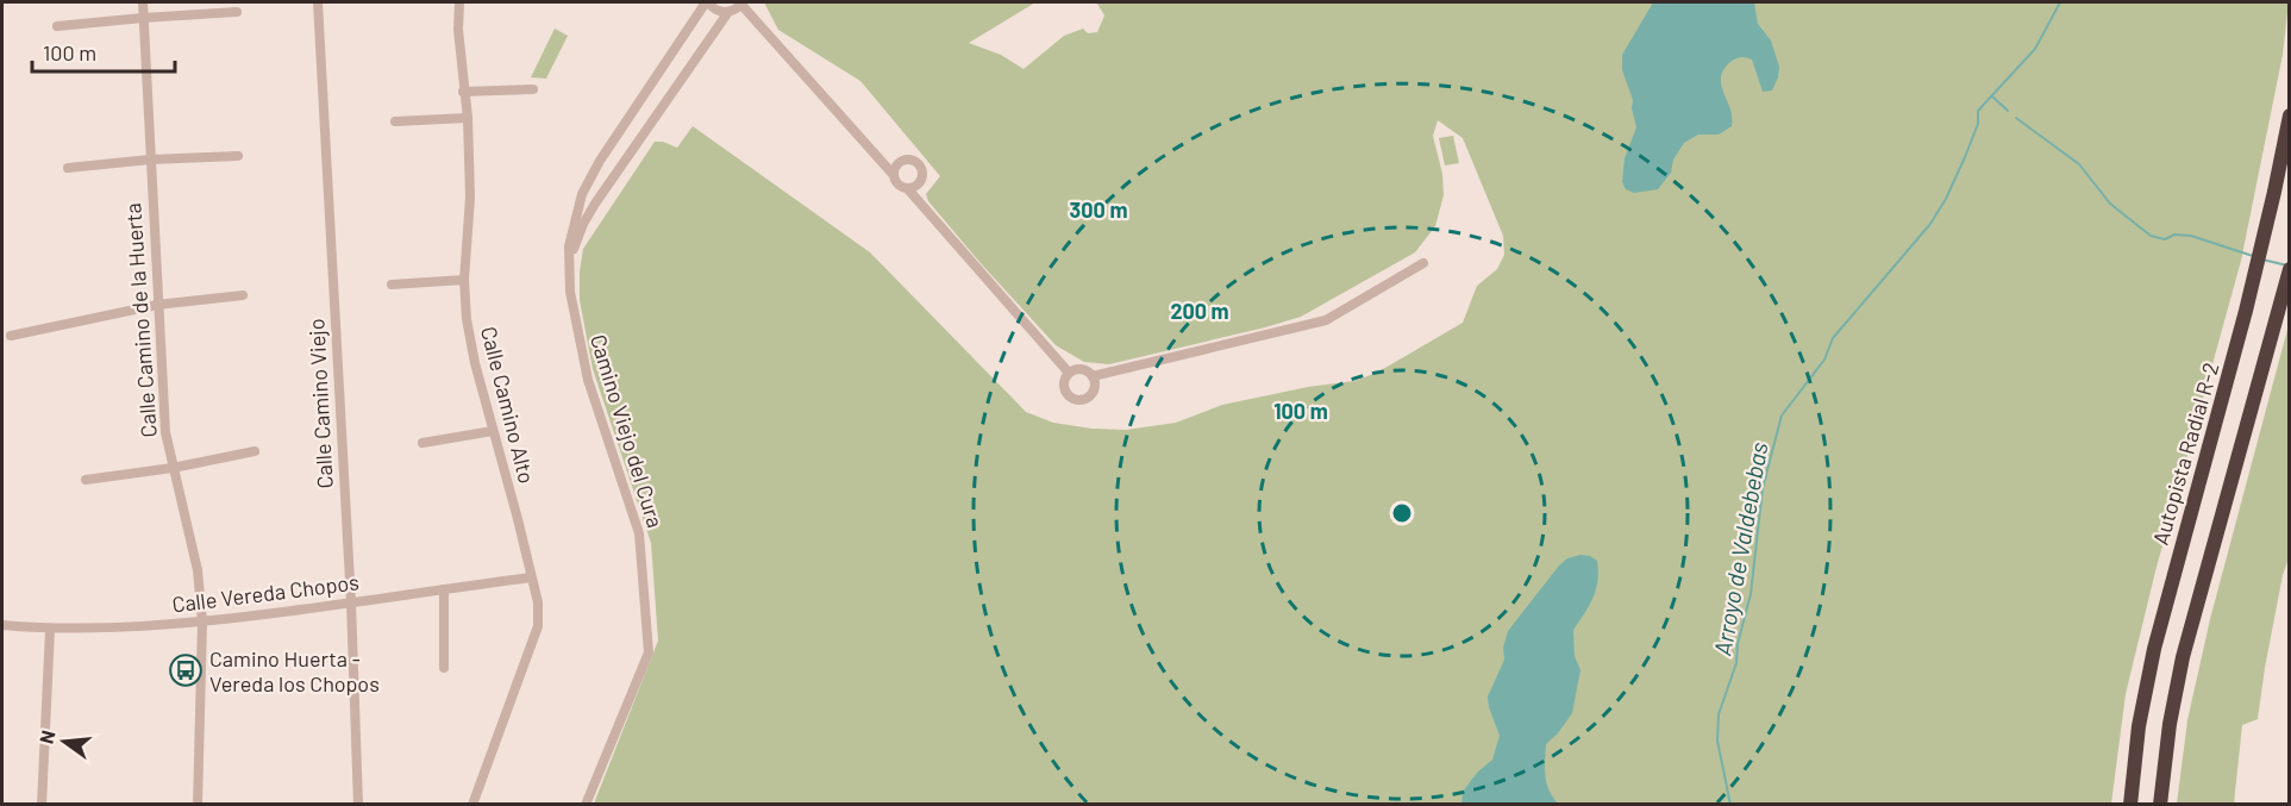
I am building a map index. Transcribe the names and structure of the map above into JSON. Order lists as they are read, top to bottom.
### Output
{
  "streets": {
    "highway": ["Autopista Radial R-2"],
    "street": [
      "Calle Camino de la Huerta",
      "Calle Camino Viejo",
      "Calle Camino Alto",
      "Camino Viejo del Cura",
      "Calle Vereda Chopos"
    ]
  },
  "crossings": [
    ["Calle Camino de la Huerta", "Calle Vereda Chopos"],
    ["Calle Camino Viejo", "Calle Vereda Chopos"],
    ["Calle Camino Alto", "Calle Vereda Chopos"]
  ],
  "water": ["Arroyo de Valdebebas"],
  "places": {
    "bus stop": ["Camino Huerta - Vereda los Chopos"]
  },
  "scale_bar": "100 m",
  "north": "left",
  "rings": ["300 m", "200 m", "100 m"]
}
